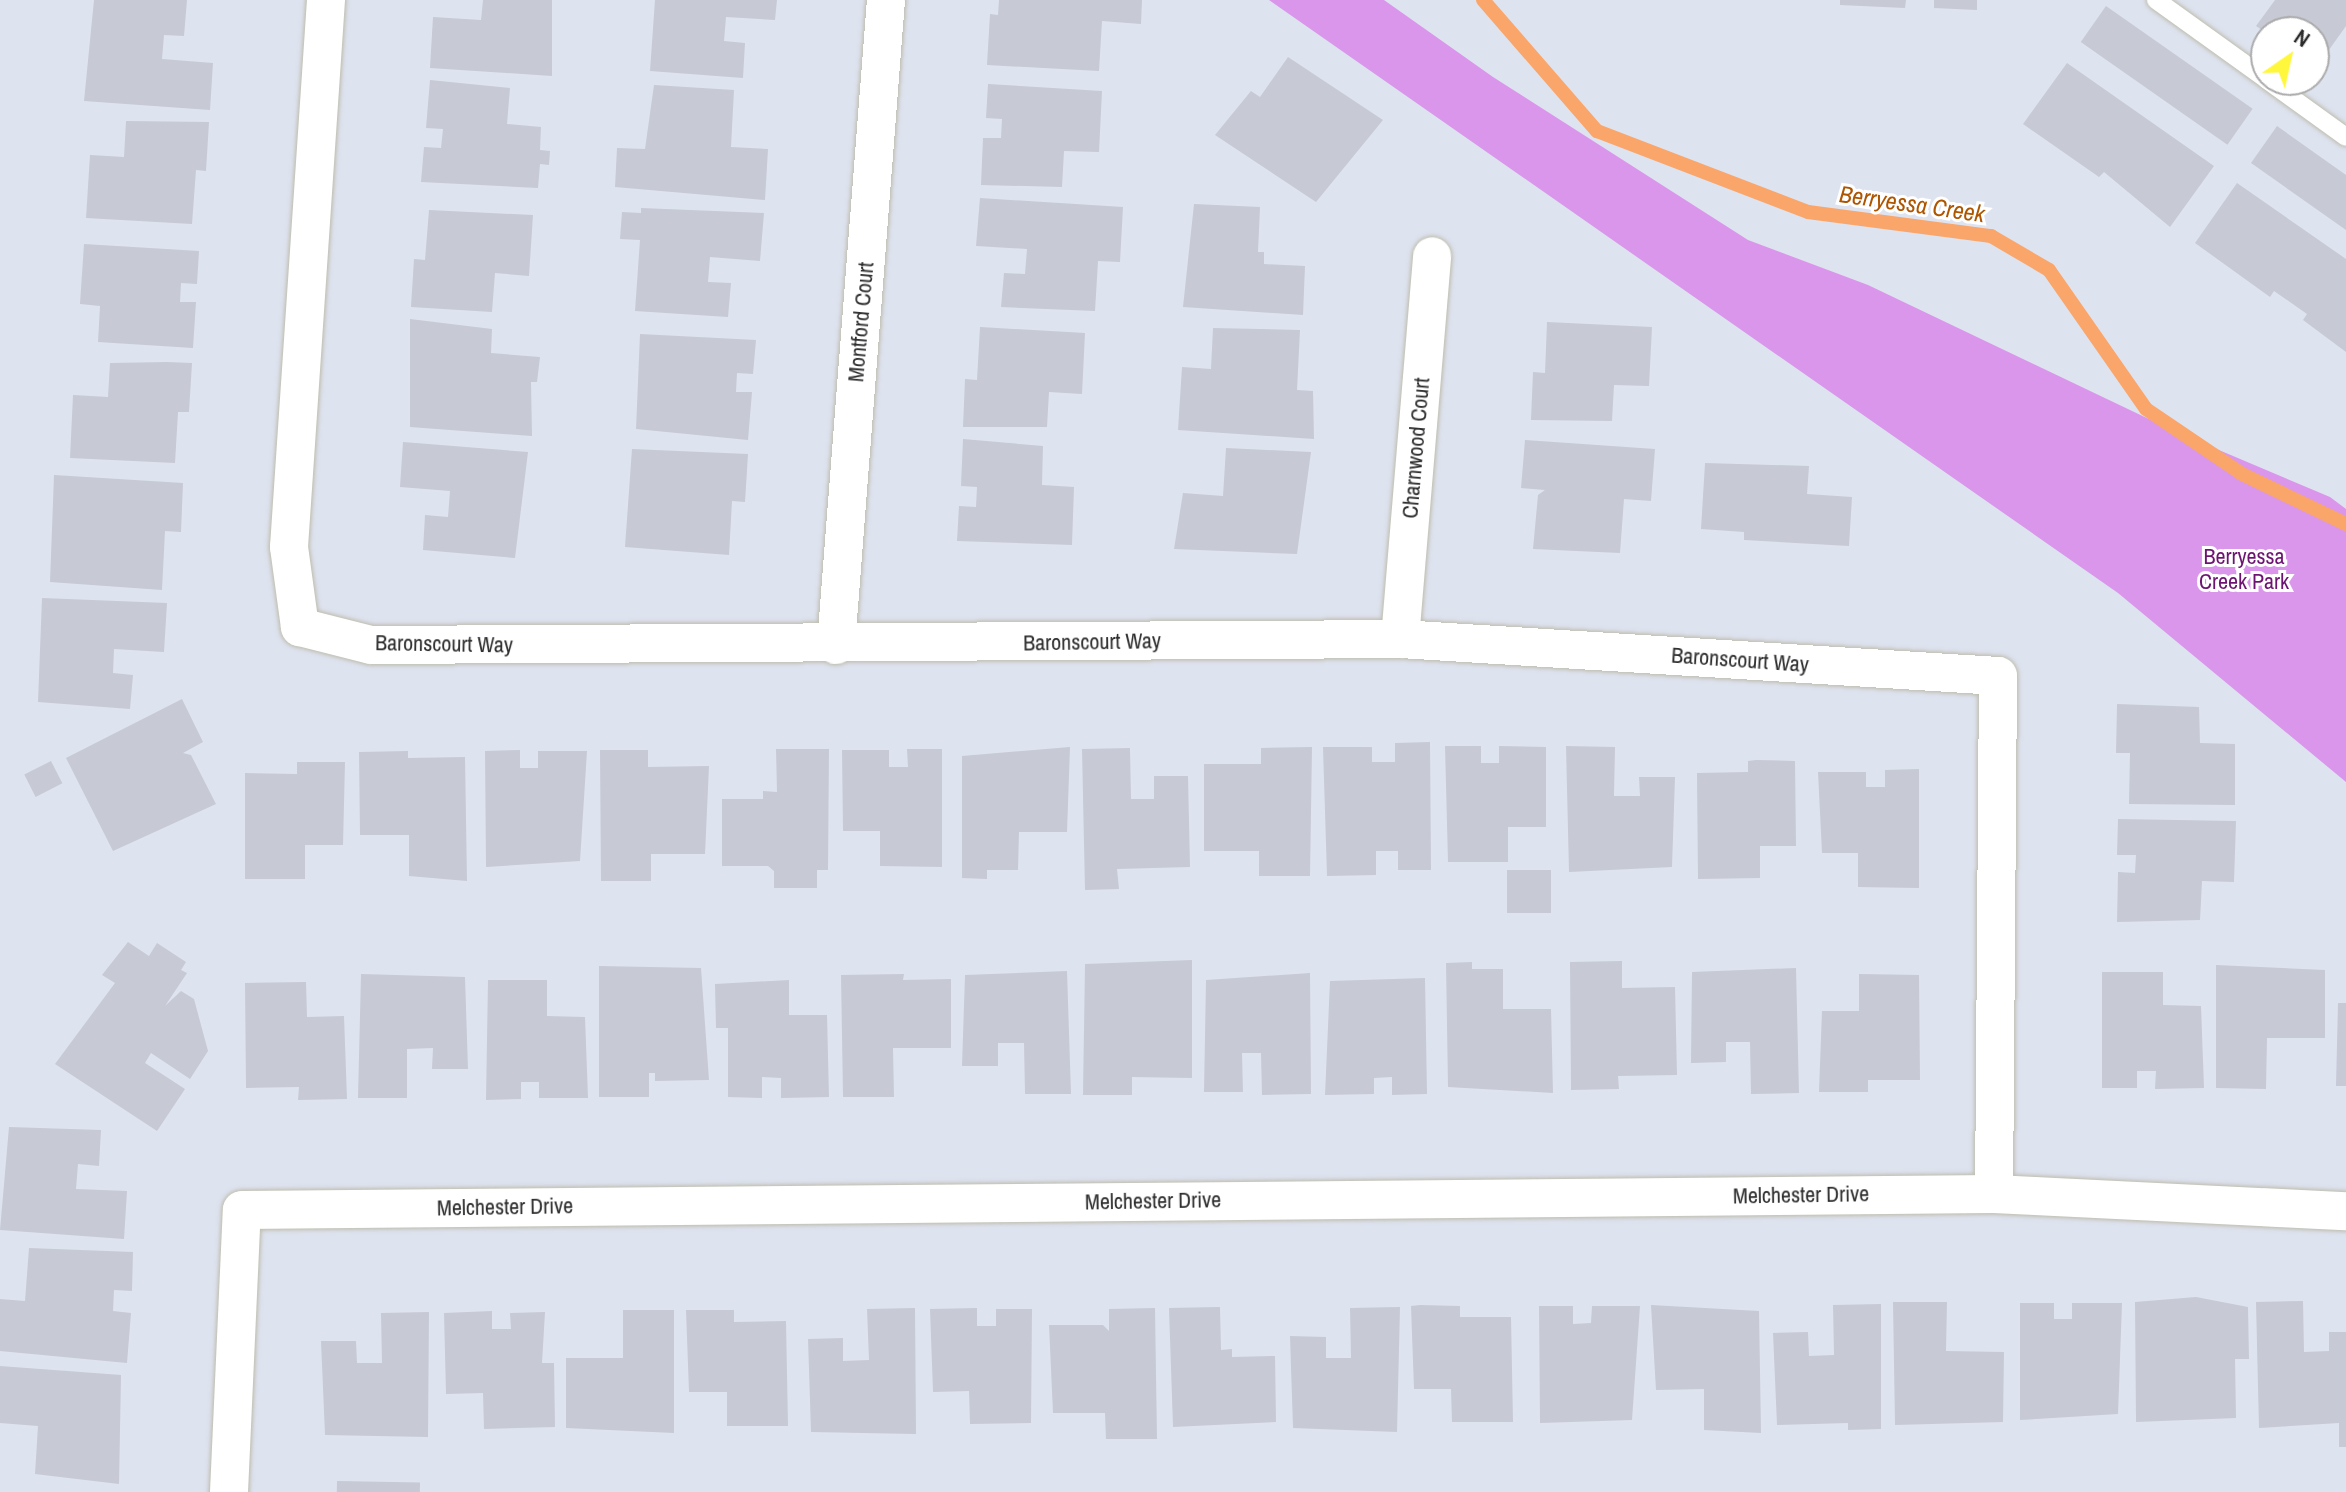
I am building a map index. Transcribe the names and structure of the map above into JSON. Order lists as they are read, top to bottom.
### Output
{
  "streets": {
    "street": [
      "Montford Court",
      "Charnwood Court",
      "Baronscourt Way",
      "Melchester Drive"
    ]
  },
  "crossings": [
    ["Montford Court", "Baronscourt Way"],
    ["Charnwood Court", "Baronscourt Way"],
    ["Baronscourt Way", "Melchester Drive"]
  ],
  "water": ["Berryessa Creek"],
  "parks": ["Berryessa Creek Park"],
  "north": "top right"
}
